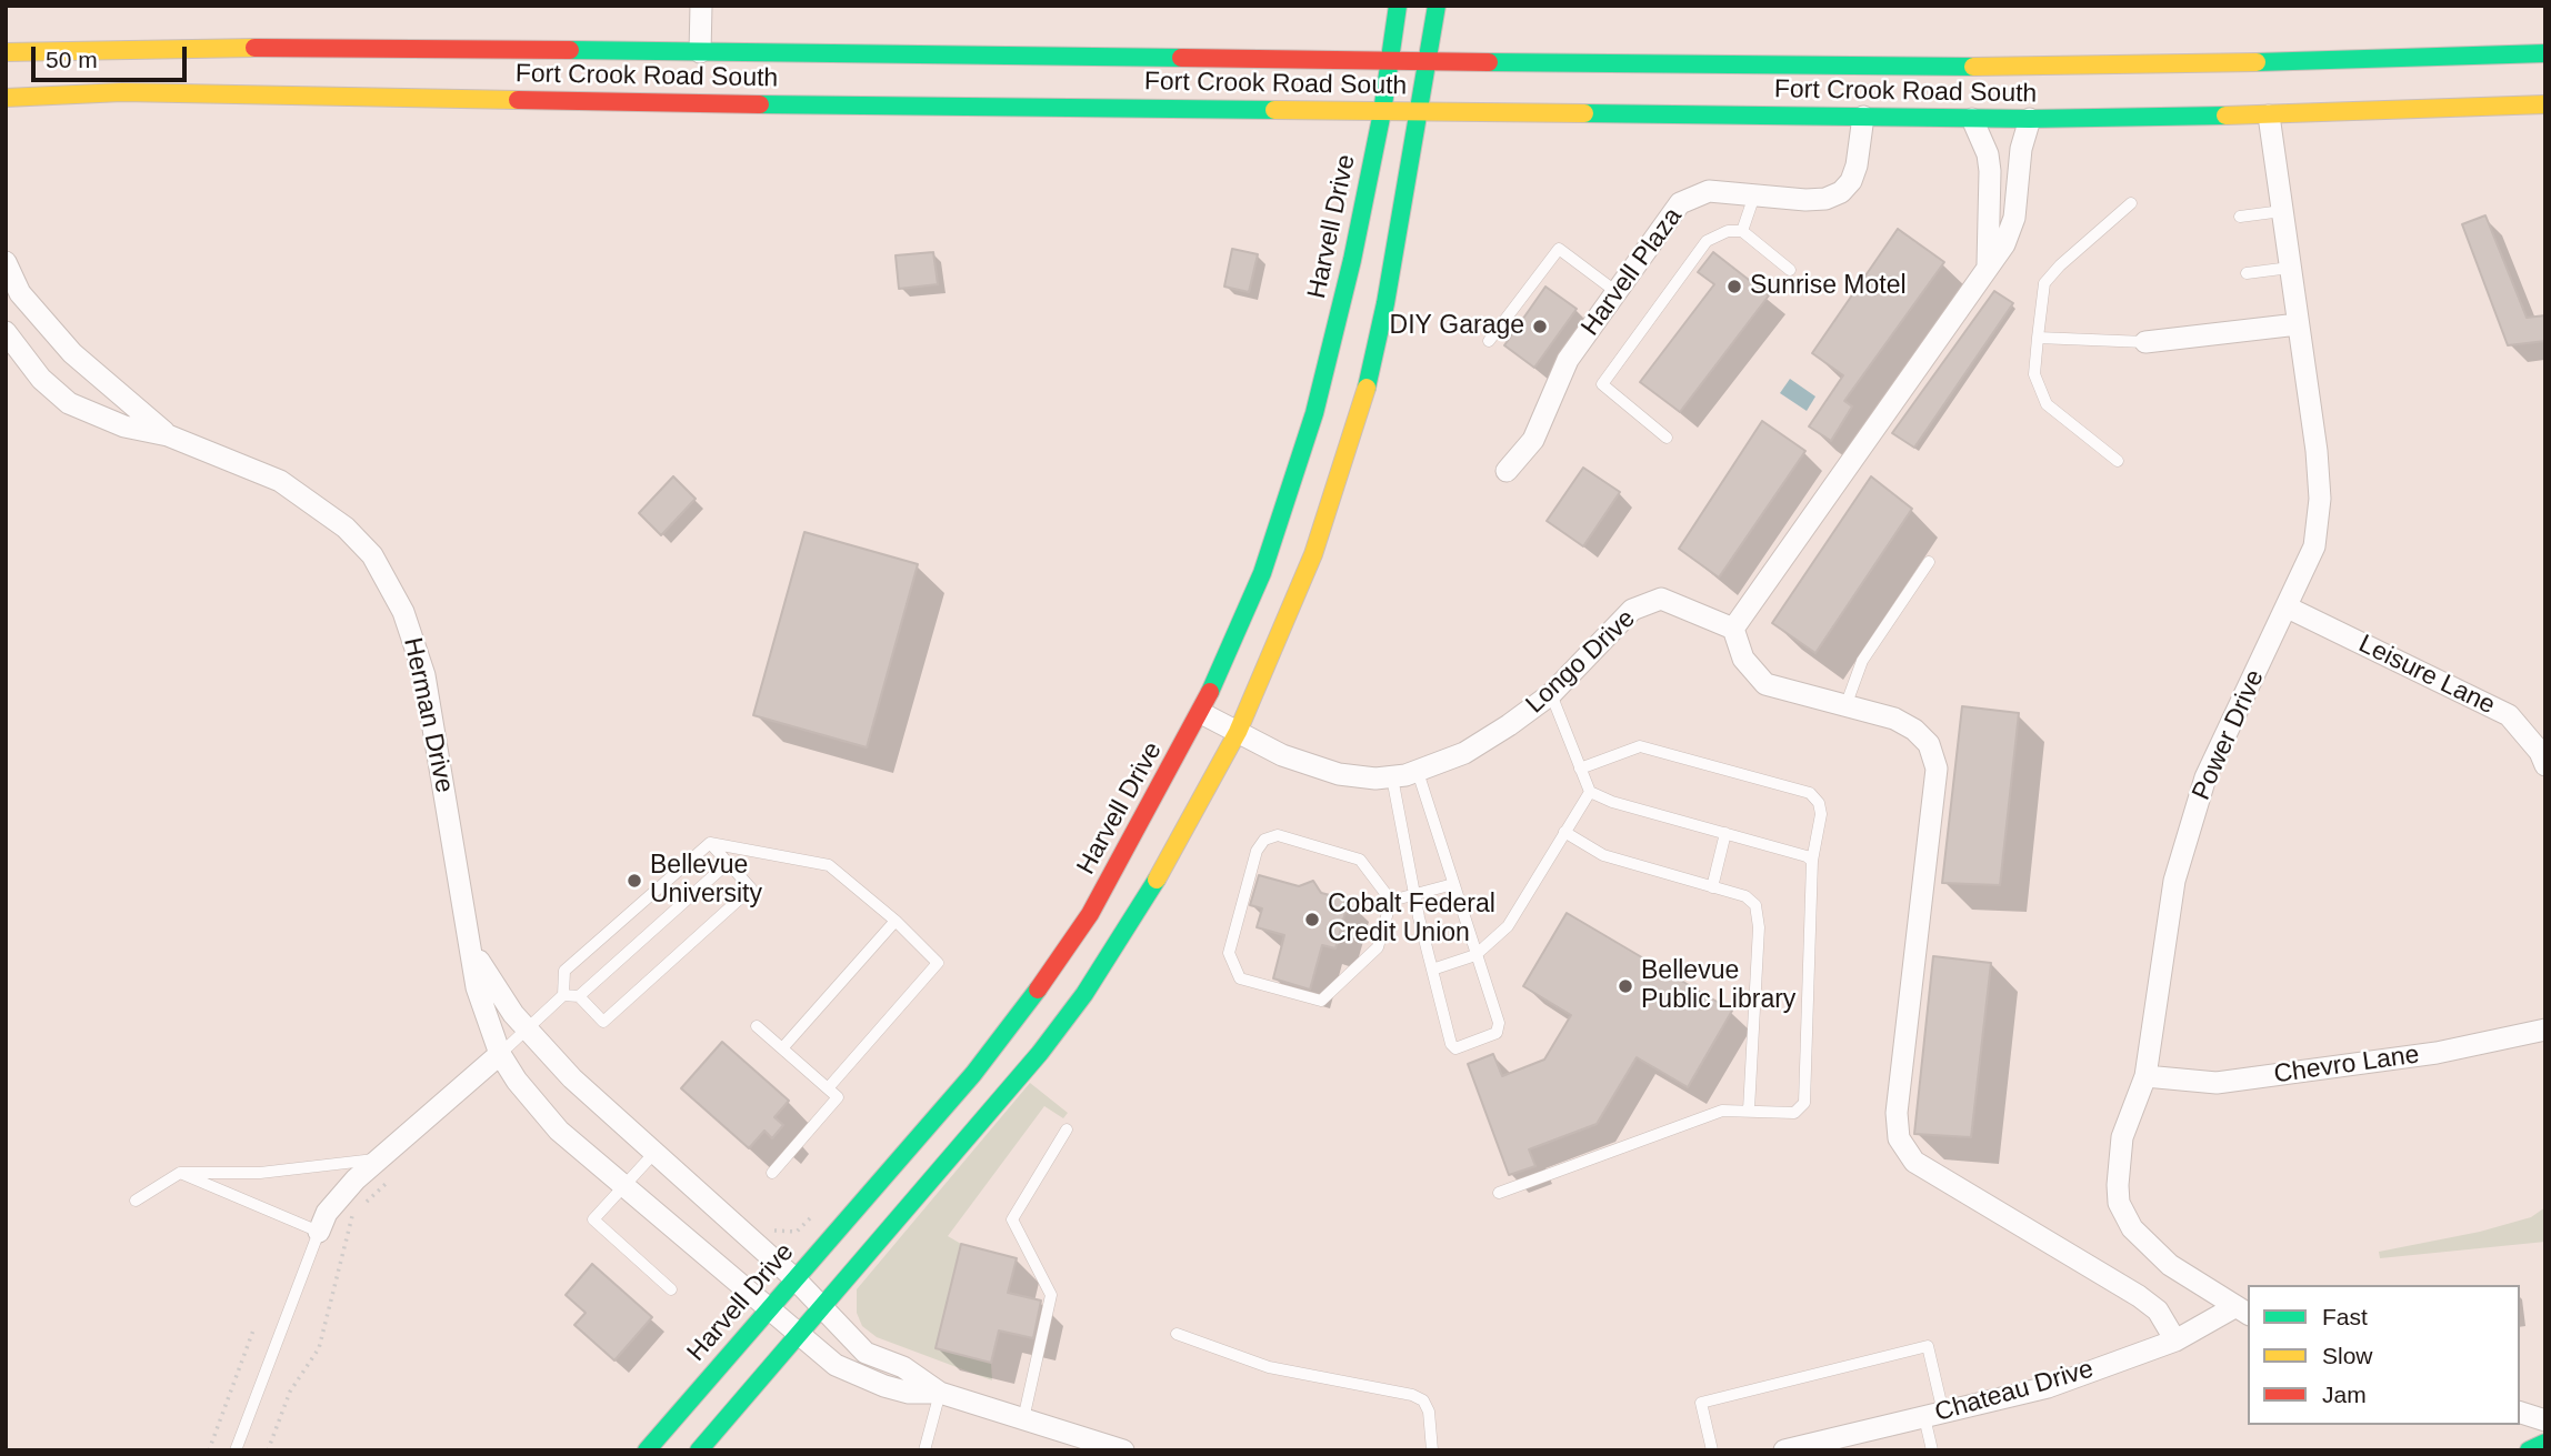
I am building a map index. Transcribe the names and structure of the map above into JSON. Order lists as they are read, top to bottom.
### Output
{
  "streets": {
    "main road": ["Fort Crook Road South", "Harvell Drive"],
    "street": [
      "Harvell Plaza",
      "Longo Drive",
      "Leisure Lane",
      "Herman Drive",
      "Power Drive",
      "Chevro Lane",
      "Chateau Drive"
    ]
  },
  "crossings": [
    ["Fort Crook Road South", "Harvell Drive"],
    ["Fort Crook Road South", "Harvell Plaza"],
    ["Fort Crook Road South", "Power Drive"],
    ["Harvell Drive", "Longo Drive"],
    ["Harvell Drive", "Herman Drive"],
    ["Leisure Lane", "Power Drive"],
    ["Power Drive", "Chevro Lane"],
    ["Power Drive", "Chateau Drive"]
  ],
  "places": [
    "Sunrise Motel",
    "DIY Garage",
    "Bellevue University",
    "Cobalt Federal Credit Union",
    "Bellevue Public Library"
  ],
  "legend": ["Fast", "Slow", "Jam"],
  "scale_bar": "50 m"
}
